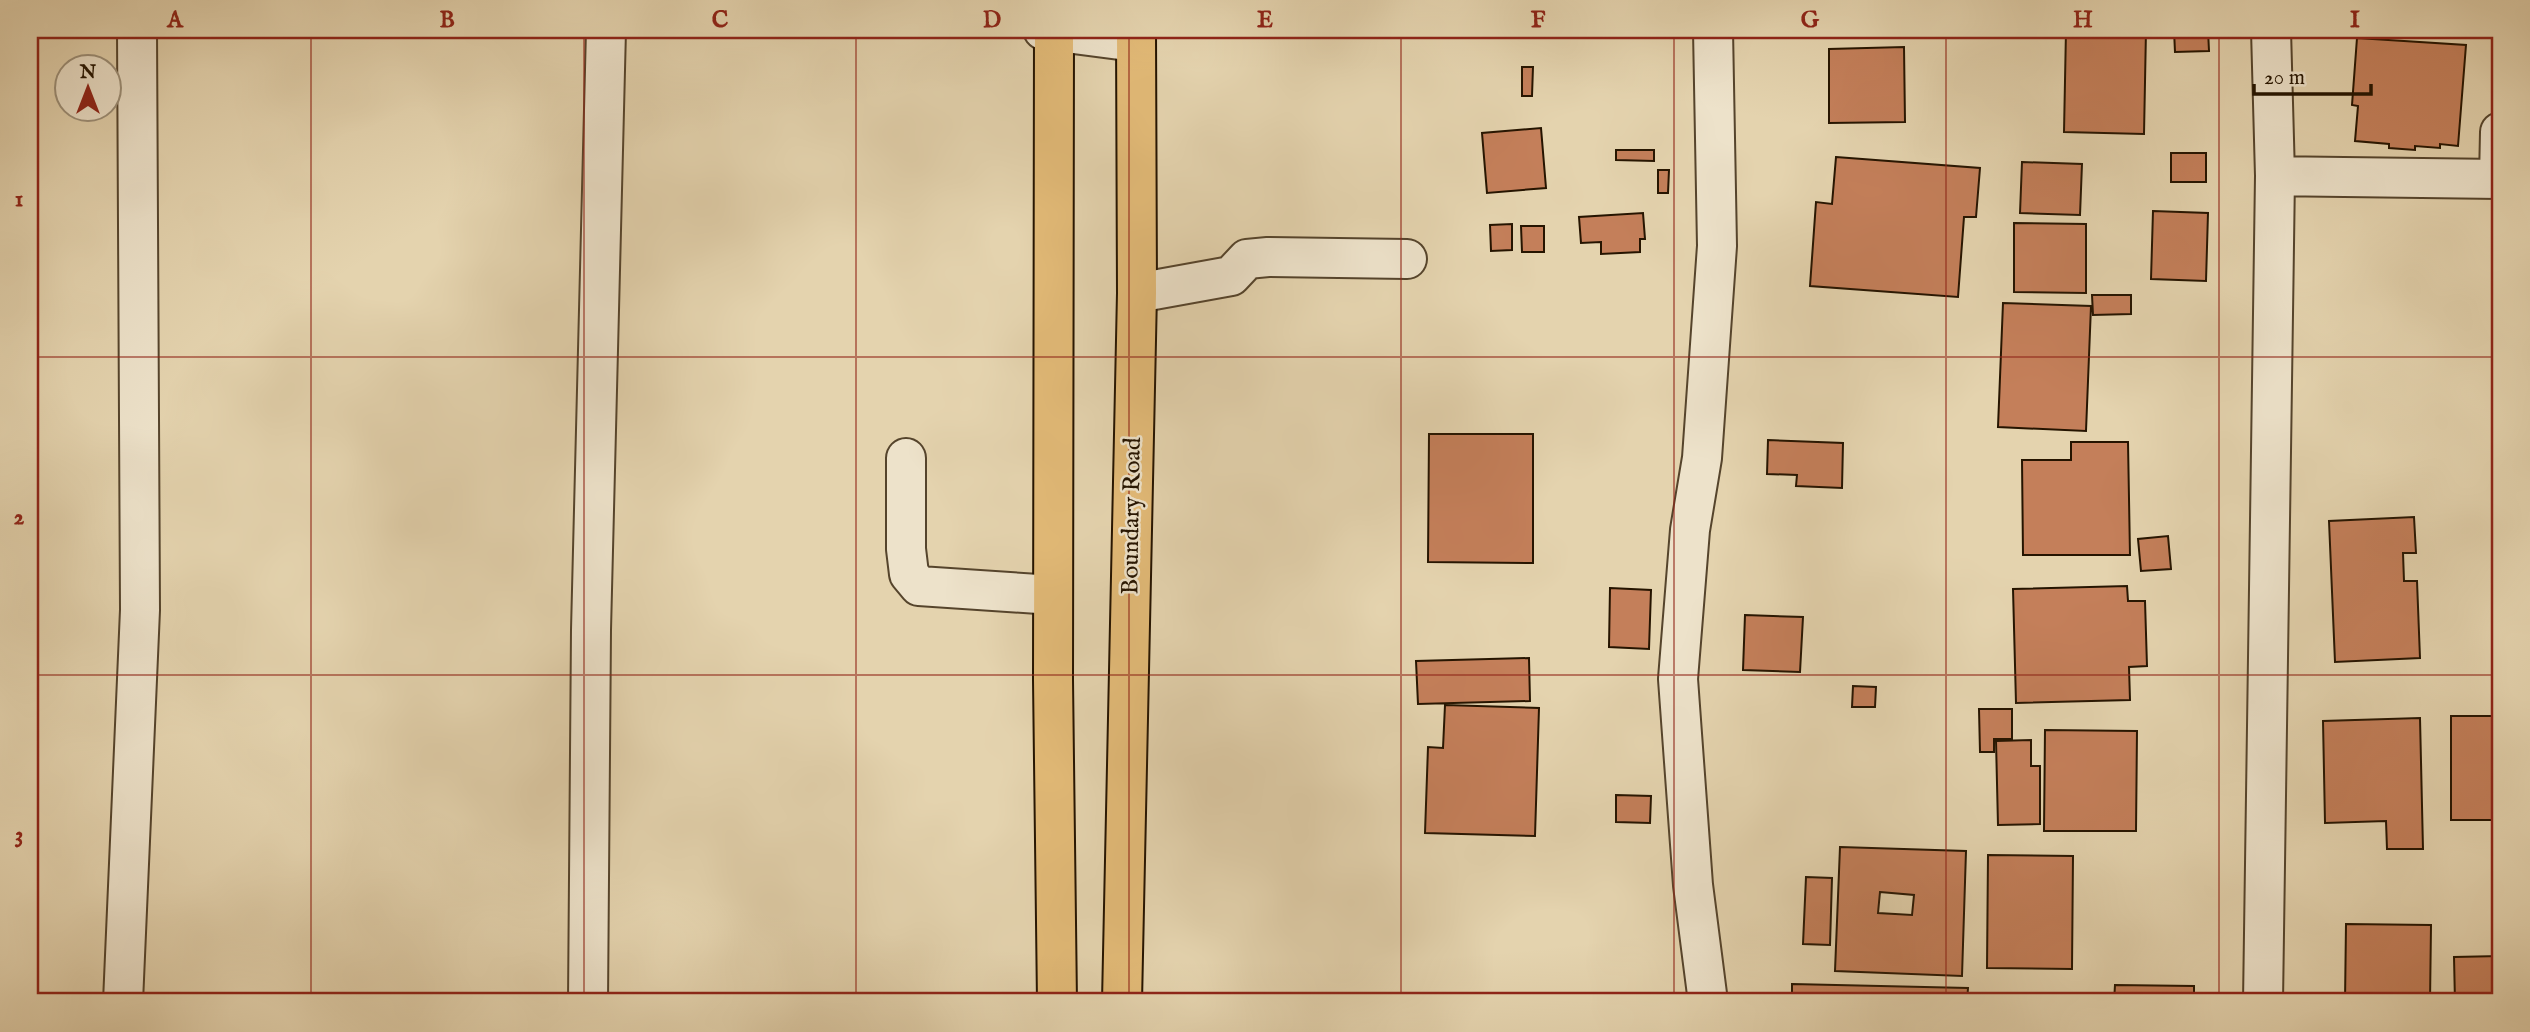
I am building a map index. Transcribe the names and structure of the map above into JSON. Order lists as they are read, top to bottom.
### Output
{
  "streets": {
    "main road": ["Boundary Road"]
  },
  "scale_bar": "20 m",
  "north": "top",
  "grid": {
    "columns": [
      "A",
      "B",
      "C",
      "D",
      "E",
      "F",
      "G",
      "H",
      "I"
    ],
    "rows": ["1", "2", "3"]
  }
}
